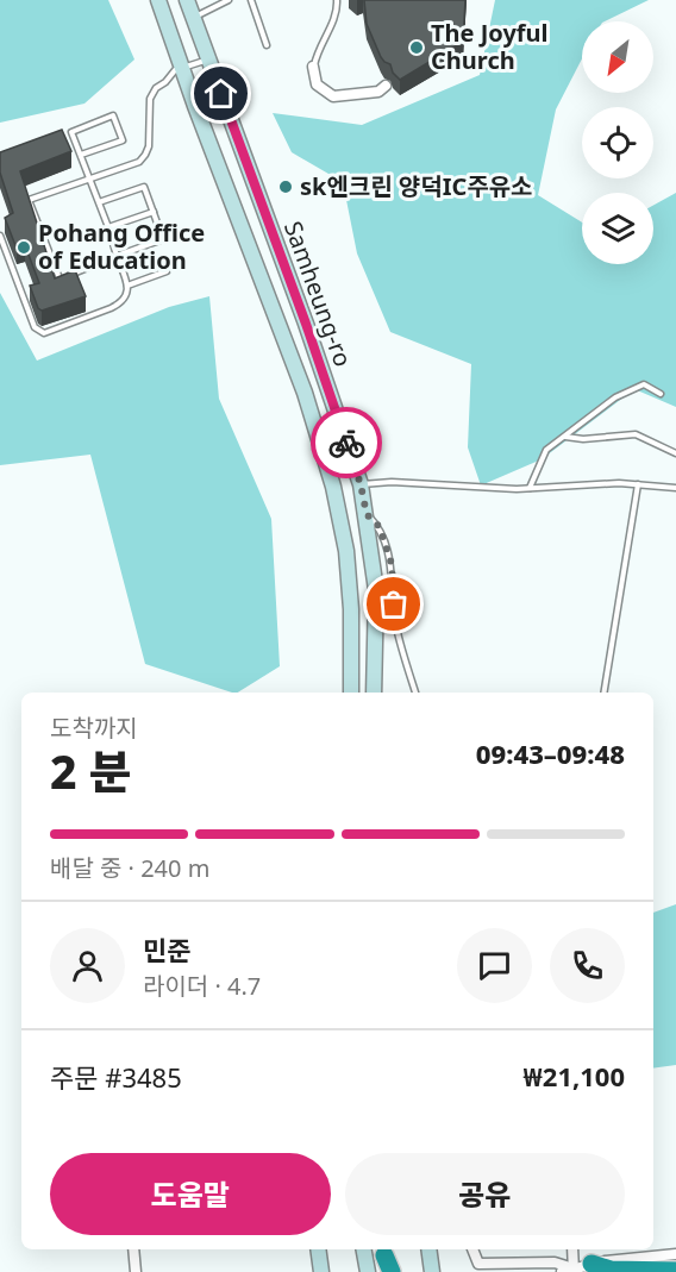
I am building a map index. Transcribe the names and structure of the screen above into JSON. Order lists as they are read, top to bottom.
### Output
{
  "streets": {
    "main road": ["Samheung-ro"]
  },
  "places": ["The Joyful Church", "sk엔크린 양덕IC주유소", "Pohang Office of Education"],
  "north": "bottom left",
  "page": {
    "heading": ["2 분", "도착까지", "09:43–09:48"],
    "panel": [
      "민준",
      "라이더 · 4.7",
      "주문 #3485",
      "₩21,100"
    ],
    "bar": "배달 중 · 240 m",
    "buttons": ["도움말", "공유"]
  }
}
